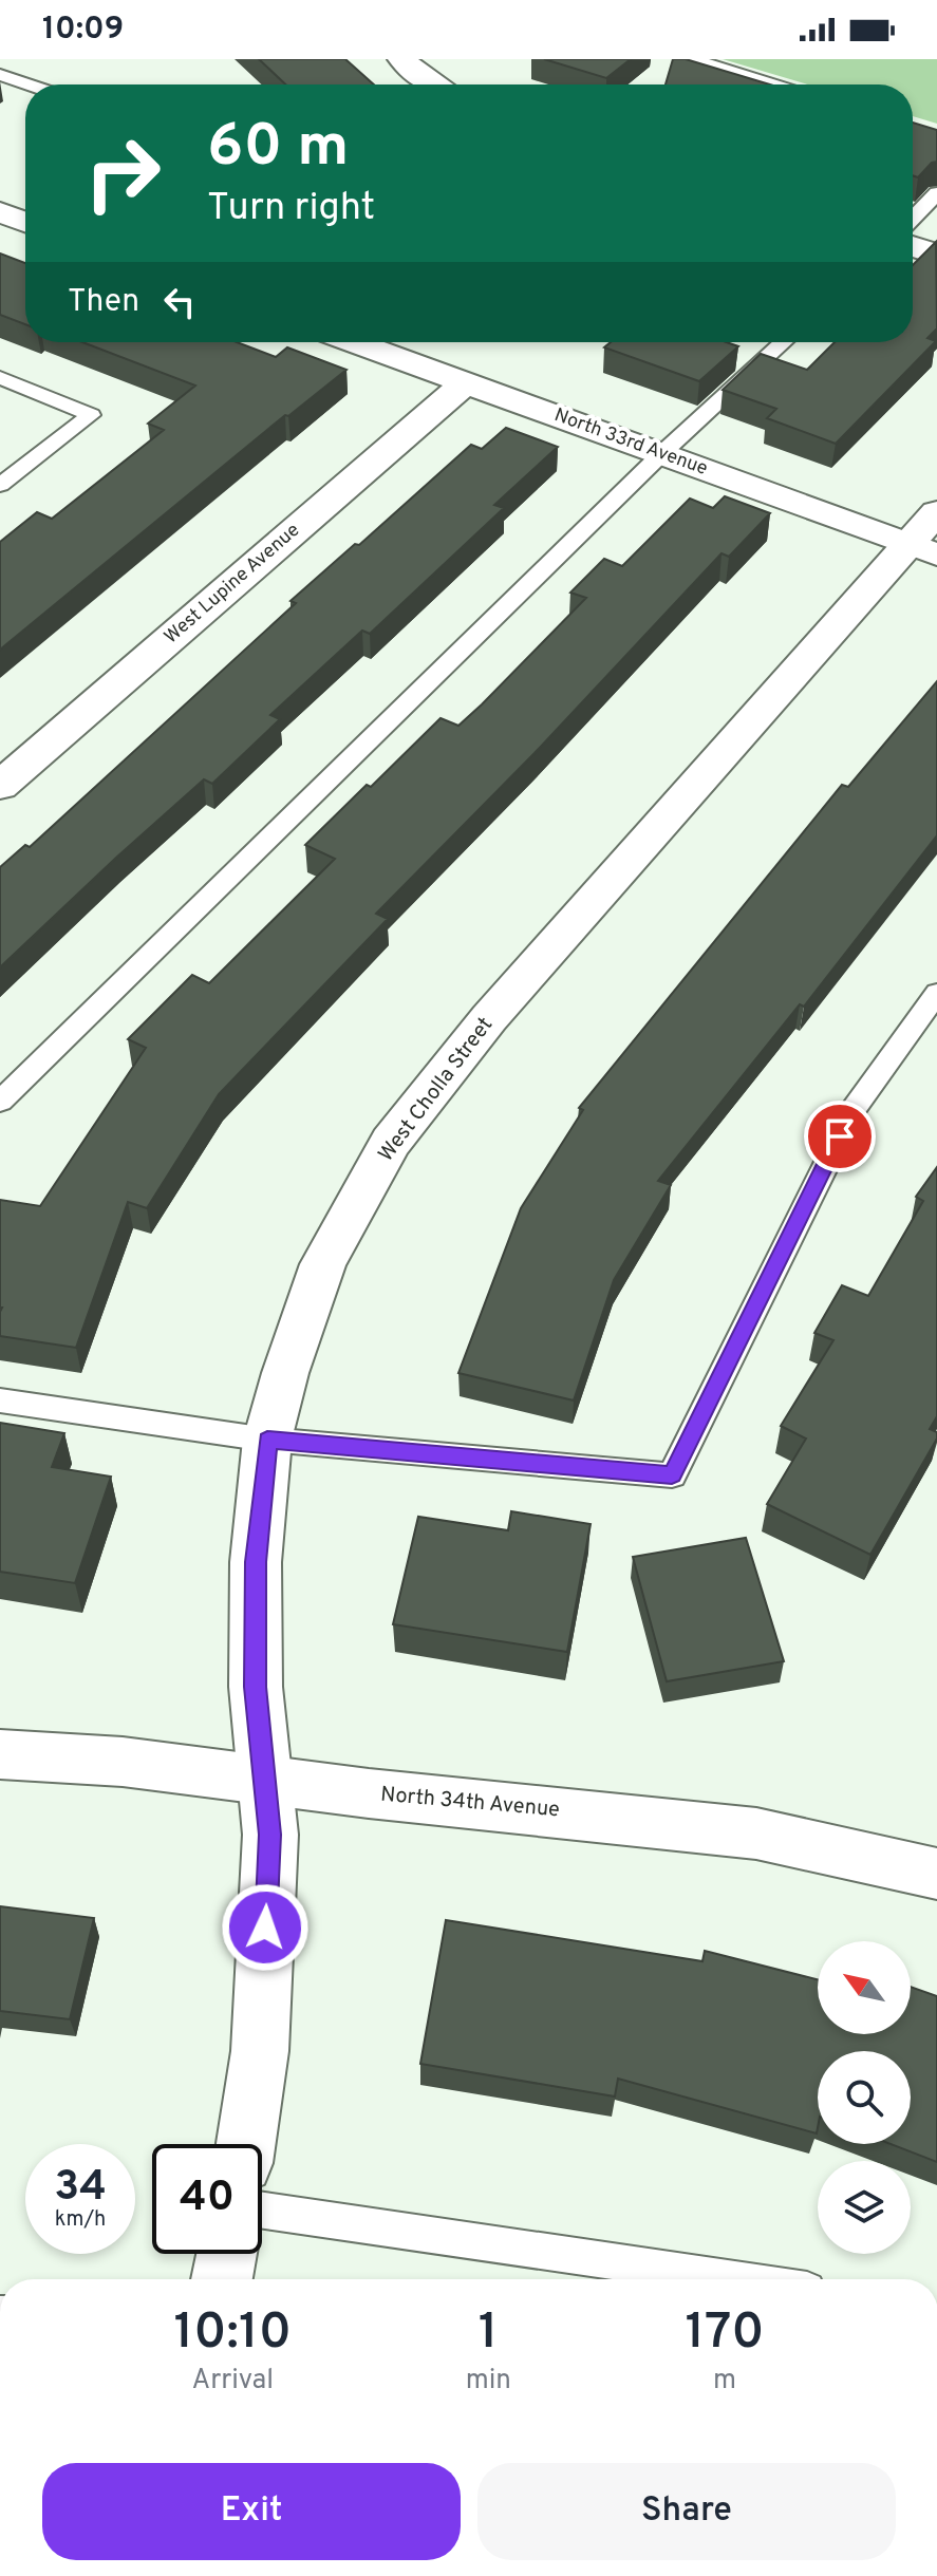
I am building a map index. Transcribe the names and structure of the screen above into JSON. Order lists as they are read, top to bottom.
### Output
{
  "streets": {
    "street": [
      "North 33rd Avenue",
      "West Lupine Avenue",
      "West Cholla Street",
      "North 34th Avenue"
    ]
  },
  "crossings": [
    ["North 33rd Avenue", "West Lupine Avenue"],
    ["North 33rd Avenue", "West Cholla Street"],
    ["West Cholla Street", "North 34th Avenue"]
  ],
  "north": "top left",
  "page": {
    "status": "10:09",
    "turn": ["60 m", "Turn right"],
    "then": "Then",
    "speed": "34 km/h",
    "limit": "40",
    "eta": [
      "10:10",
      "Arrival",
      "1",
      "min",
      "170",
      "m"
    ],
    "buttons": ["Exit", "Share"]
  }
}
